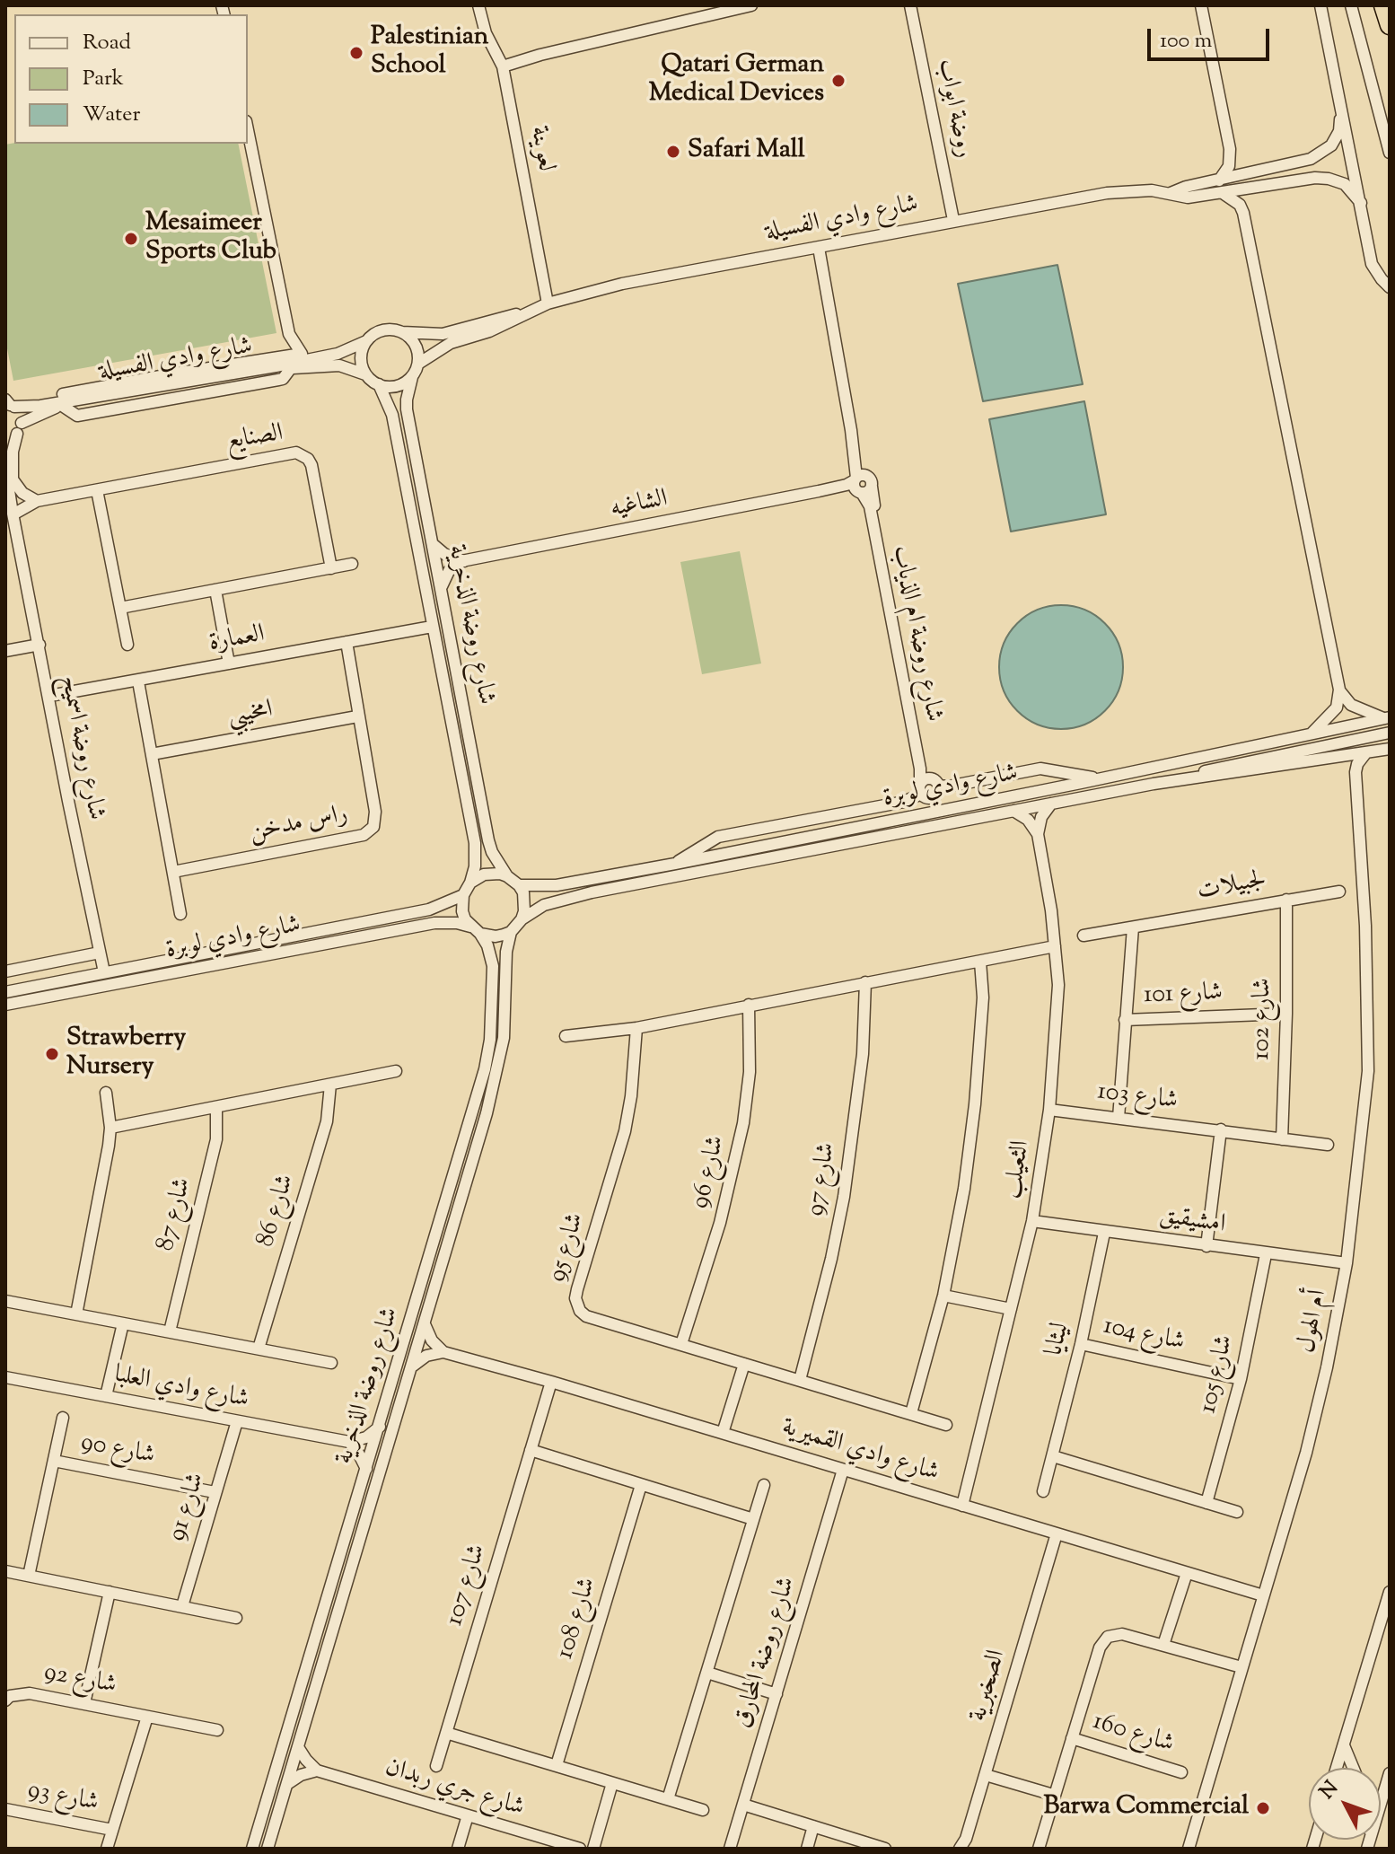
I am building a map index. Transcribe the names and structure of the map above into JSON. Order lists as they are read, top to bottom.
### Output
{
  "streets": {
    "street": [
      "روضة ابواب",
      "لعوينة",
      "شارع وادي الفسيلة",
      "الصنايع",
      "الشاغيه",
      "شارع روضة الذخرية",
      "شارع روضة ام الذياب",
      "العمارة",
      "امخيبي",
      "شارع روضة اسميح",
      "شارع وادي لوبرة",
      "راس مدخن",
      "لجبيلات",
      "شارع 101",
      "شارع 102",
      "شارع 103",
      "الثعيلب",
      "شارع 96",
      "شارع 97",
      "شارع 86",
      "شارع 87",
      "امشيقيق",
      "شارع 95",
      "أم الهول",
      "شارع 104",
      "ليثايا",
      "شارع 105",
      "شارع وادي العلبا",
      "شارع 90",
      "شارع وادي القميرية",
      "شارع 91",
      "شارع 107",
      "شارع 108",
      "شارع روضة المحارق",
      "شارع 92",
      "الصخبرية",
      "شارع 160",
      "شارع جري ربدان",
      "شارع 93"
    ]
  },
  "crossings": [
    ["روضة ابواب", "شارع وادي الفسيلة"],
    ["لعوينة", "شارع وادي الفسيلة"],
    ["شارع وادي الفسيلة", "شارع روضة الذخرية"],
    ["شارع وادي الفسيلة", "شارع روضة ام الذياب"],
    ["شارع وادي الفسيلة", "شارع روضة اسميح"],
    ["الصنايع", "شارع روضة اسميح"],
    ["الشاغيه", "شارع روضة ام الذياب"],
    ["شارع روضة الذخرية", "العمارة"],
    ["شارع روضة الذخرية", "شارع وادي لوبرة"],
    ["العمارة", "شارع روضة اسميح"],
    ["العمارة", "راس مدخن"],
    ["امخيبي", "راس مدخن"],
    ["شارع روضة اسميح", "شارع وادي لوبرة"],
    ["شارع وادي لوبرة", "أم الهول"],
    ["لجبيلات", "شارع 102"],
    ["شارع 101", "شارع 102"],
    ["شارع 102", "شارع 103"],
    ["شارع 103", "الثعيلب"],
    ["الثعيلب", "امشيقيق"],
    ["الثعيلب", "شارع وادي القميرية"],
    ["شارع 96", "شارع 95"],
    ["شارع 97", "شارع 95"],
    ["امشيقيق", "أم الهول"],
    ["امشيقيق", "ليثايا"],
    ["امشيقيق", "شارع 105"],
    ["أم الهول", "شارع وادي القميرية"],
    ["شارع 104", "ليثايا"],
    ["شارع 104", "شارع 105"],
    ["شارع وادي العلبا", "شارع 91"],
    ["شارع 90", "شارع 91"],
    ["شارع وادي القميرية", "شارع 107"],
    ["شارع وادي القميرية", "شارع روضة المحارق"],
    ["شارع وادي القميرية", "الصخبرية"],
    ["شارع 92", "شارع 93"]
  ],
  "places": [
    "Palestinian School",
    "Qatari German Medical Devices",
    "Safari Mall",
    "Mesaimeer Sports Club",
    "Strawberry Nursery",
    "Barwa Commercial"
  ],
  "legend": ["Road", "Park", "Water"],
  "scale_bar": "100 m",
  "north": "top left"
}
